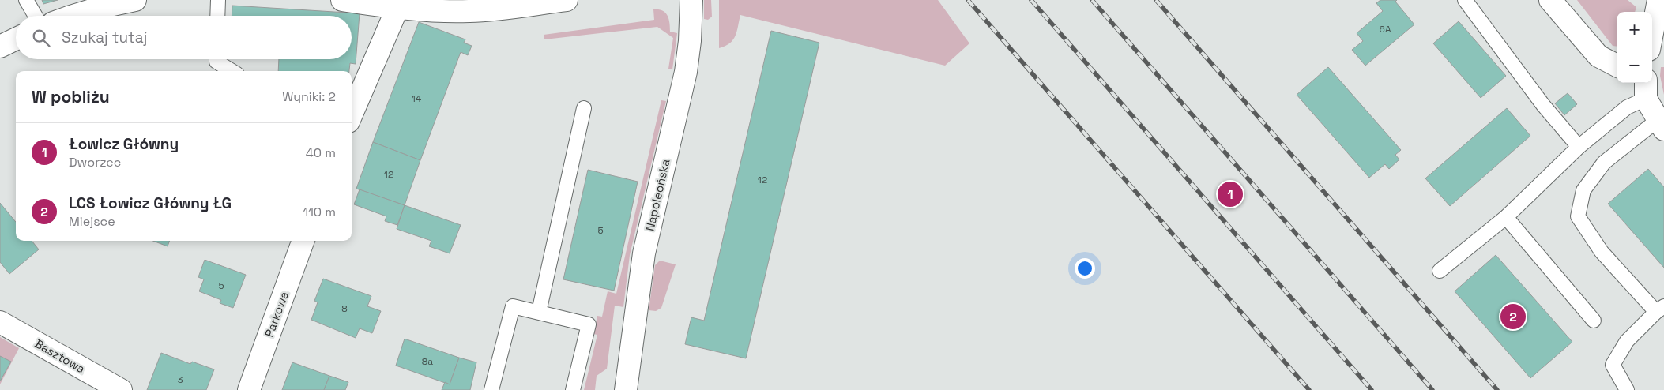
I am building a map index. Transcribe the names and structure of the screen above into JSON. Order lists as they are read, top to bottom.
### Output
{
  "streets": {
    "street": ["Napoleońska", "Parkowa", "Basztowa"]
  },
  "house_numbers": [
    "6A",
    "14",
    "12",
    "12",
    "5",
    "5",
    "8",
    "8a",
    "3"
  ],
  "page": {
    "map_buttons": ["+", "−"],
    "search": "Szukaj tutaj",
    "heading": ["W pobliżu", "Wyniki: 2"],
    "list": [
      {
        "mark": "1",
        "name": "Łowicz Główny",
        "note": "Dworzec",
        "value": "40 m"
      },
      {
        "mark": "2",
        "name": "LCS Łowicz Główny ŁG",
        "note": "Miejsce",
        "value": "110 m"
      }
    ],
    "pins": ["1", "2"]
  }
}
